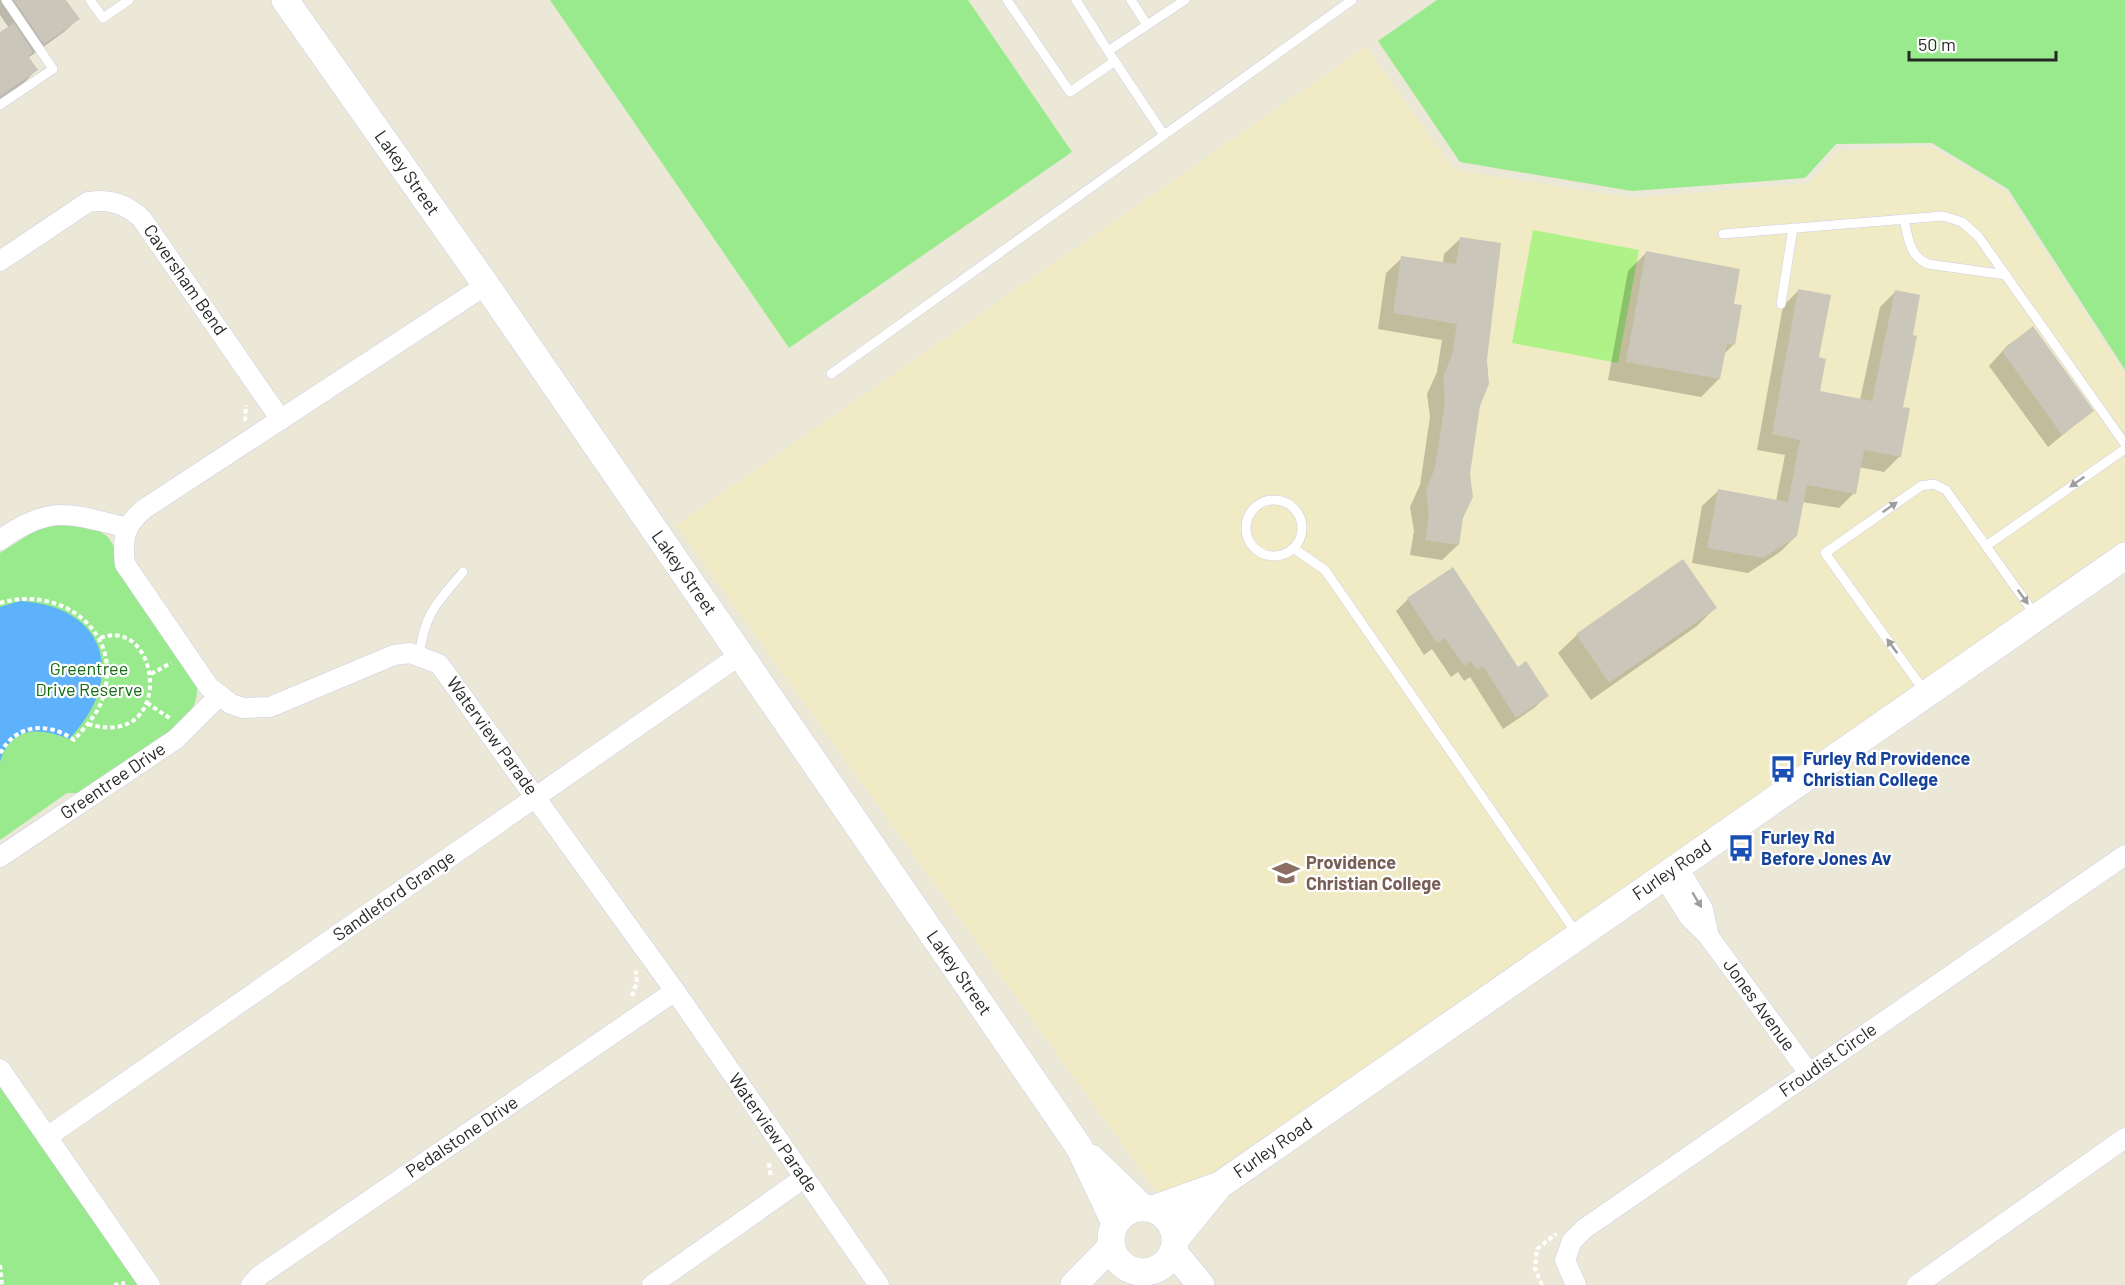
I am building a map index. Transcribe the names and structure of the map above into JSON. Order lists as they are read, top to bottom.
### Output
{
  "streets": {
    "street": [
      "Lakey Street",
      "Caversham Bend",
      "Waterview Parade",
      "Greentree Drive",
      "Furley Road",
      "Sandleford Grange",
      "Jones Avenue",
      "Froudist Circle",
      "Pedalstone Drive"
    ]
  },
  "crossings": [
    ["Lakey Street", "Furley Road"],
    ["Lakey Street", "Sandleford Grange"],
    ["Waterview Parade", "Sandleford Grange"],
    ["Waterview Parade", "Pedalstone Drive"],
    ["Furley Road", "Jones Avenue"],
    ["Jones Avenue", "Froudist Circle"]
  ],
  "parks": ["Greentree Drive Reserve"],
  "places": {
    "bus stop": ["Furley Rd Providence Christian College", "Furley Rd Before Jones Av"],
    "school or university": ["Providence Christian College"]
  },
  "scale_bar": "50 m"
}
